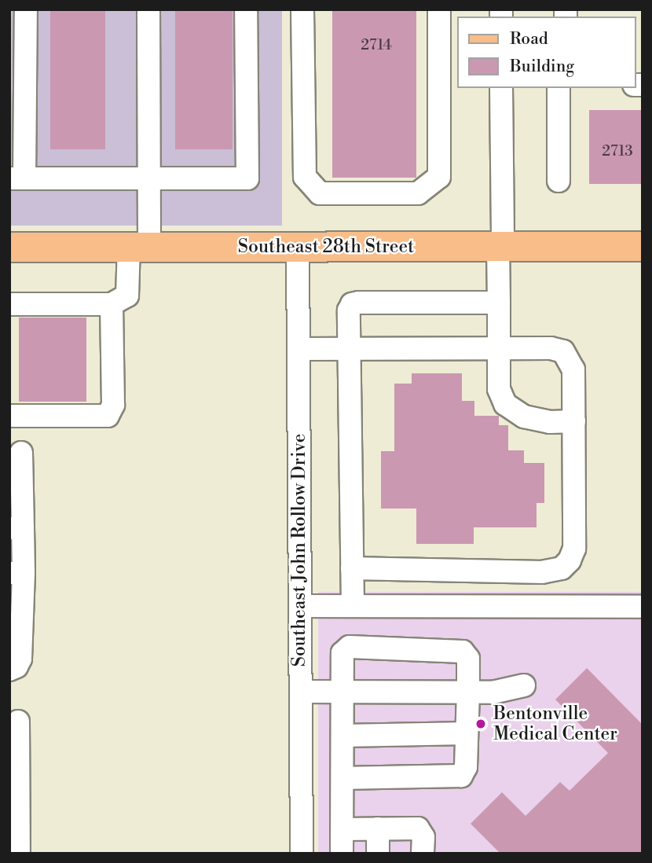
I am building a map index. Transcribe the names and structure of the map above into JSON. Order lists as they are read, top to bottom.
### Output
{
  "streets": {
    "main road": ["Southeast 28th Street"],
    "street": ["Southeast John Rollow Drive"]
  },
  "crossings": [
    ["Southeast 28th Street", "Southeast John Rollow Drive"]
  ],
  "places": ["Bentonville Medical Center"],
  "house_numbers": ["2714", "2713"],
  "legend": ["Road", "Building"]
}
